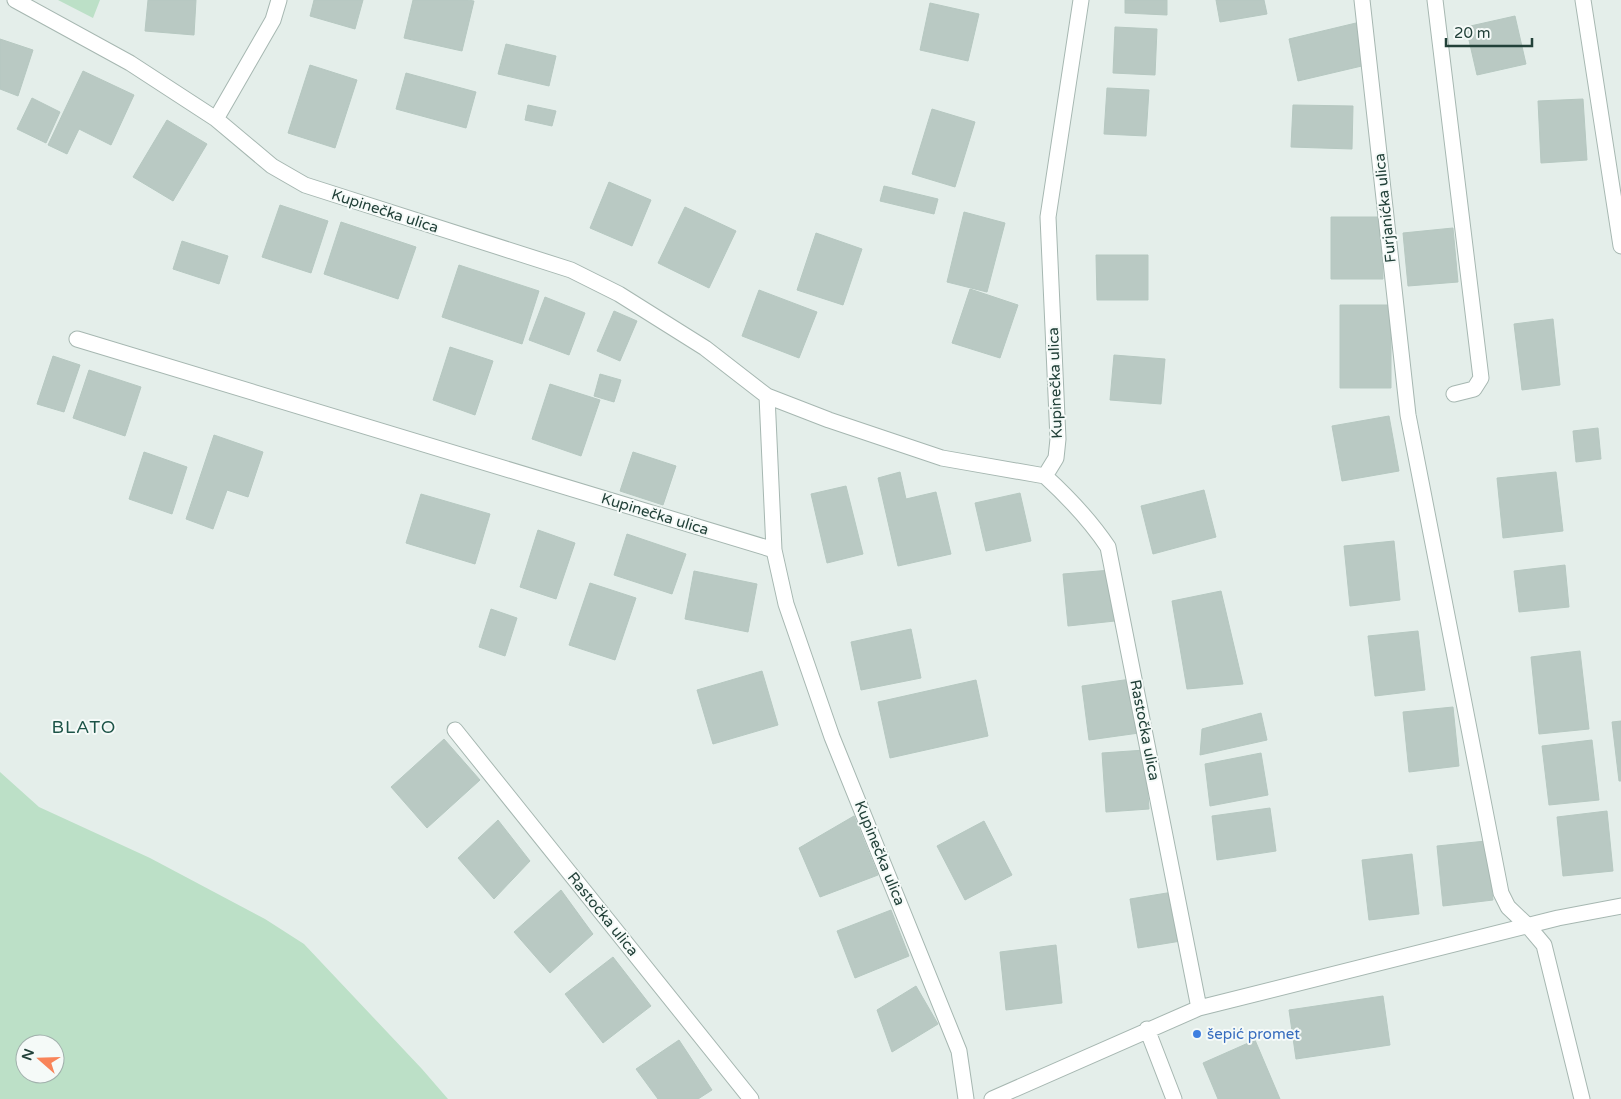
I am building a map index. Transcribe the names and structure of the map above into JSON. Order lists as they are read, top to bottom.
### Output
{
  "streets": {
    "street": ["Furjanićka ulica", "Kupinečka ulica", "Rastočka ulica"]
  },
  "crossings": [
    ["Kupinečka ulica", "Rastočka ulica"]
  ],
  "districts": ["BLATO"],
  "places": ["šepić promet"],
  "scale_bar": "20 m",
  "north": "left"
}
